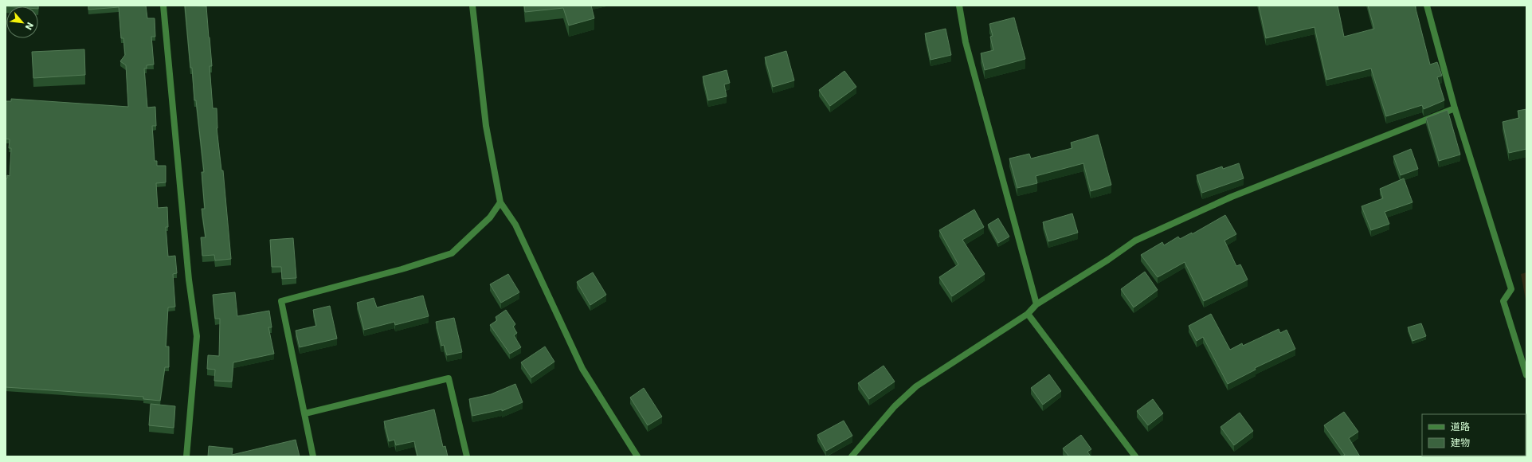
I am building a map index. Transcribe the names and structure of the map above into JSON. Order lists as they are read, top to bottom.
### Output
{
  "legend": ["道路", "建物"],
  "north": "bottom right"
}
